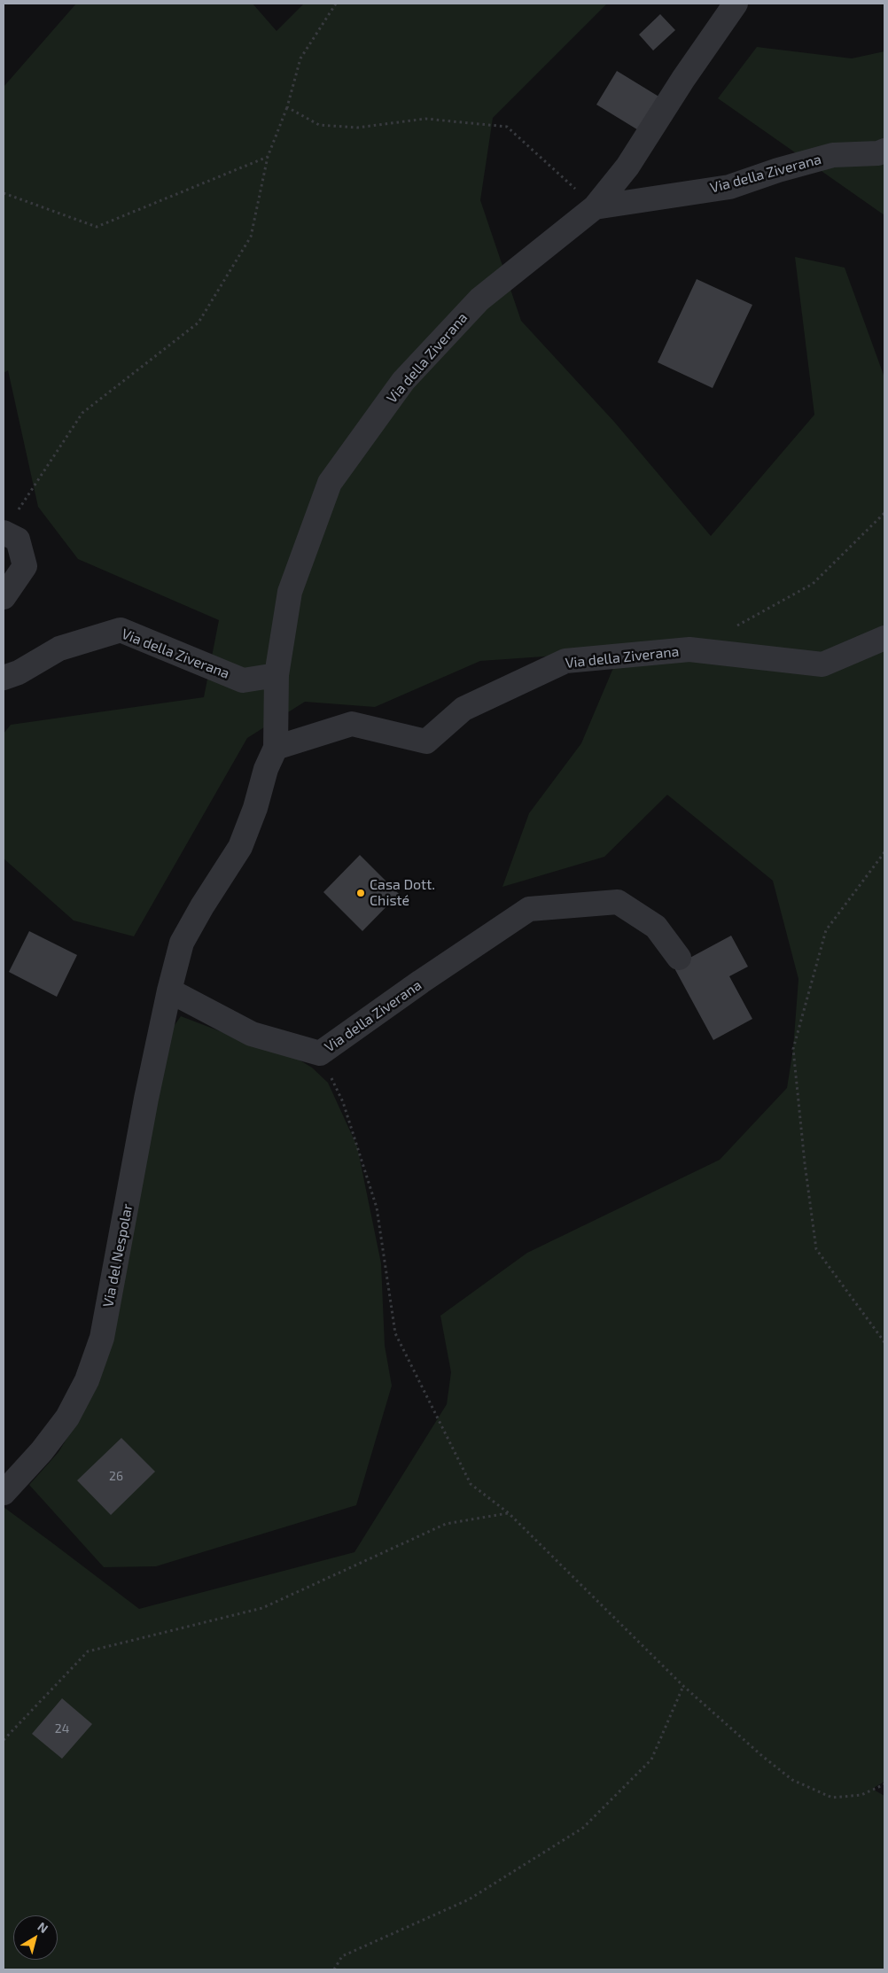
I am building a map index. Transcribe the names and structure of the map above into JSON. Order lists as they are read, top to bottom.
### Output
{
  "streets": {
    "street": ["Via della Ziverana", "Via del Nespolar"]
  },
  "crossings": [
    ["Via della Ziverana", "Via del Nespolar"]
  ],
  "places": ["Casa Dott. Chisté"],
  "house_numbers": ["26", "24"],
  "north": "top right"
}
